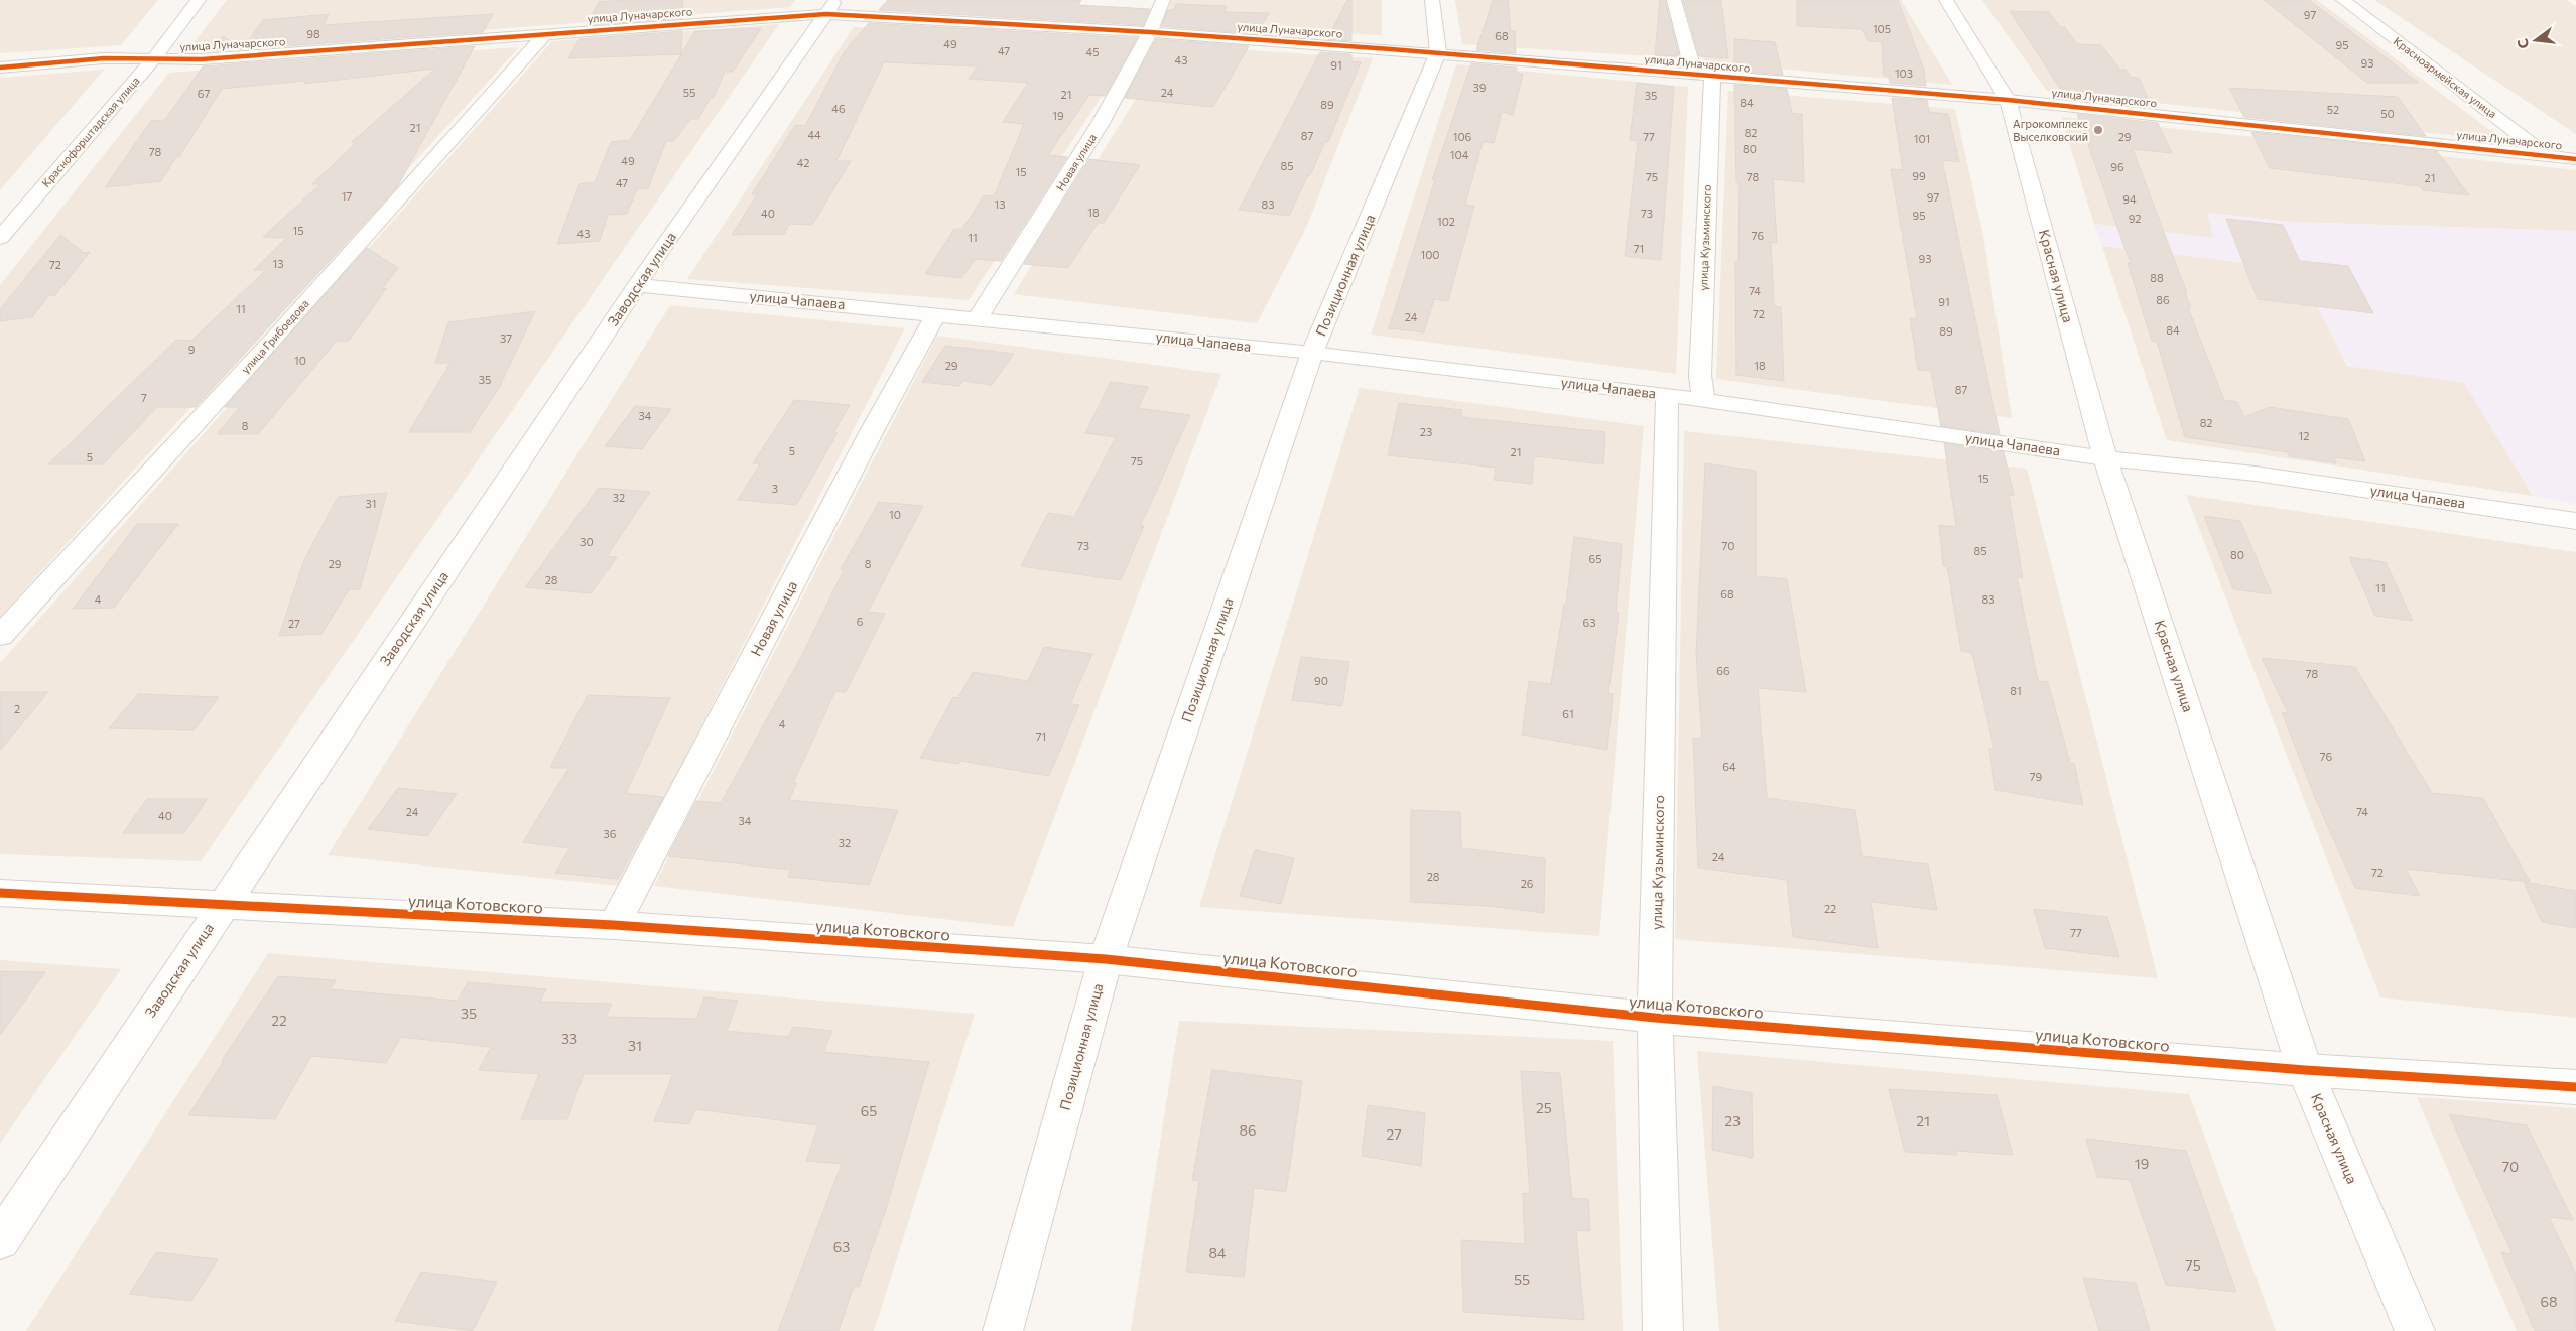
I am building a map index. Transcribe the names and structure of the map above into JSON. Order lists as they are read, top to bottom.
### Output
{
  "streets": {
    "street": [
      "улица Луначарского",
      "Красноармейская улица",
      "Краснофорштадская улица",
      "Новая улица",
      "улица Кузьминского",
      "Позиционная улица",
      "Красная улица",
      "Заводская улица",
      "улица Чапаева",
      "улица Грибоедова",
      "улица Котовского"
    ]
  },
  "crossings": [
    ["улица Луначарского", "Красноармейская улица"],
    ["улица Луначарского", "Краснофорштадская улица"],
    ["улица Луначарского", "Новая улица"],
    ["улица Луначарского", "улица Кузьминского"],
    ["улица Луначарского", "Позиционная улица"],
    ["улица Луначарского", "Красная улица"],
    ["улица Луначарского", "Заводская улица"],
    ["улица Луначарского", "улица Грибоедова"],
    ["Новая улица", "улица Чапаева"],
    ["Новая улица", "улица Котовского"],
    ["улица Кузьминского", "улица Чапаева"],
    ["улица Кузьминского", "улица Котовского"],
    ["Позиционная улица", "улица Чапаева"],
    ["Позиционная улица", "улица Котовского"],
    ["Красная улица", "улица Чапаева"],
    ["Красная улица", "улица Котовского"],
    ["Заводская улица", "улица Чапаева"],
    ["Заводская улица", "улица Котовского"]
  ],
  "places": ["Агрокомплекс Выселковский"],
  "house_numbers": [
    "97",
    "105",
    "98",
    "68",
    "49",
    "95",
    "47",
    "45",
    "43",
    "93",
    "91",
    "103",
    "39",
    "55",
    "24",
    "67",
    "21",
    "35",
    "84",
    "89",
    "46",
    "52",
    "50",
    "19",
    "21",
    "82",
    "44",
    "87",
    "106",
    "77",
    "29",
    "101",
    "80",
    "78",
    "104",
    "49",
    "42",
    "85",
    "96",
    "15",
    "99",
    "75",
    "78",
    "21",
    "47",
    "17",
    "97",
    "94",
    "13",
    "83",
    "18",
    "40",
    "73",
    "95",
    "92",
    "102",
    "15",
    "43",
    "76",
    "11",
    "71",
    "100",
    "93",
    "13",
    "72",
    "88",
    "74",
    "86",
    "91",
    "11",
    "72",
    "24",
    "84",
    "89",
    "37",
    "9",
    "10",
    "29",
    "18",
    "35",
    "87",
    "7",
    "34",
    "82",
    "8",
    "23",
    "12",
    "5",
    "21",
    "5",
    "75",
    "15",
    "3",
    "32",
    "31",
    "10",
    "30",
    "73",
    "70",
    "85",
    "80",
    "65",
    "29",
    "8",
    "28",
    "11",
    "68",
    "4",
    "83",
    "6",
    "63",
    "27",
    "66",
    "78",
    "90",
    "81",
    "2",
    "61",
    "4",
    "71",
    "76",
    "64",
    "79",
    "24",
    "74",
    "40",
    "34",
    "36",
    "32",
    "24",
    "72",
    "28",
    "26",
    "22",
    "77",
    "35",
    "22",
    "33",
    "31",
    "25",
    "65",
    "23",
    "21",
    "86",
    "27",
    "19",
    "70",
    "63",
    "84",
    "75",
    "55",
    "68"
  ],
  "north": "left"
}
